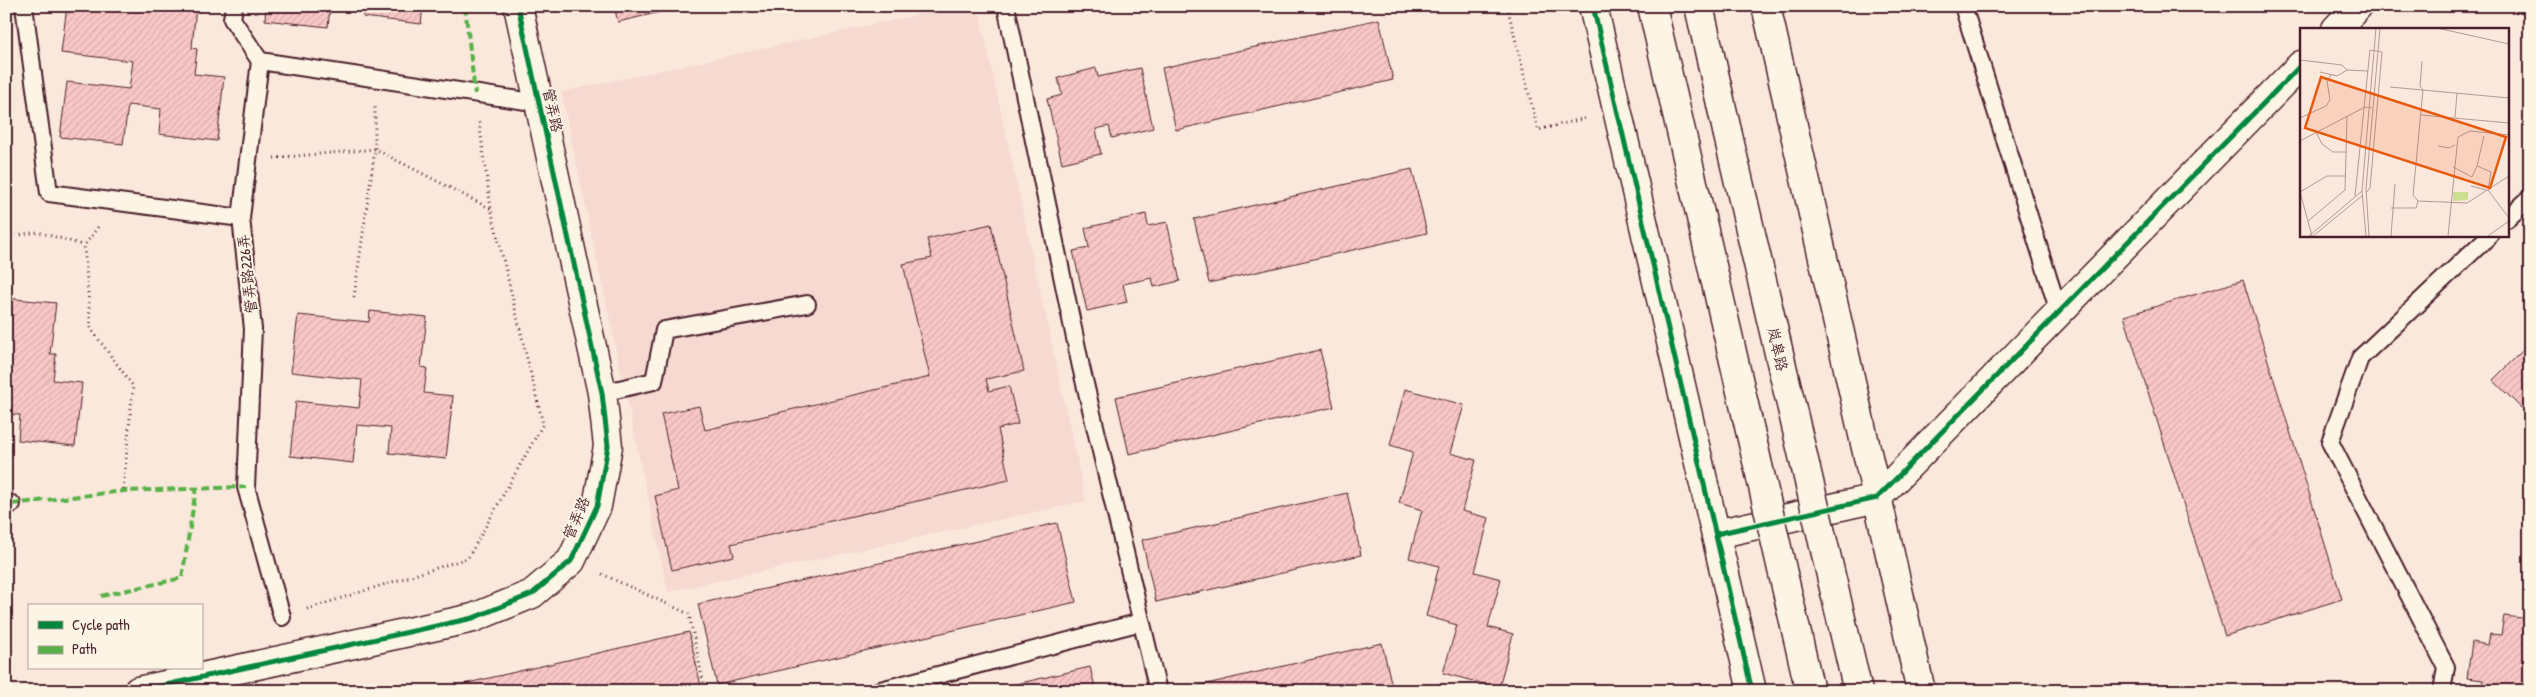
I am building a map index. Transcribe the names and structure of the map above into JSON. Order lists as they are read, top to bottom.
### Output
{
  "streets": {
    "street": ["管弄路", "岚皋路"],
    "lane": ["管弄路226弄"]
  },
  "legend": ["Cycle path", "Path"]
}
